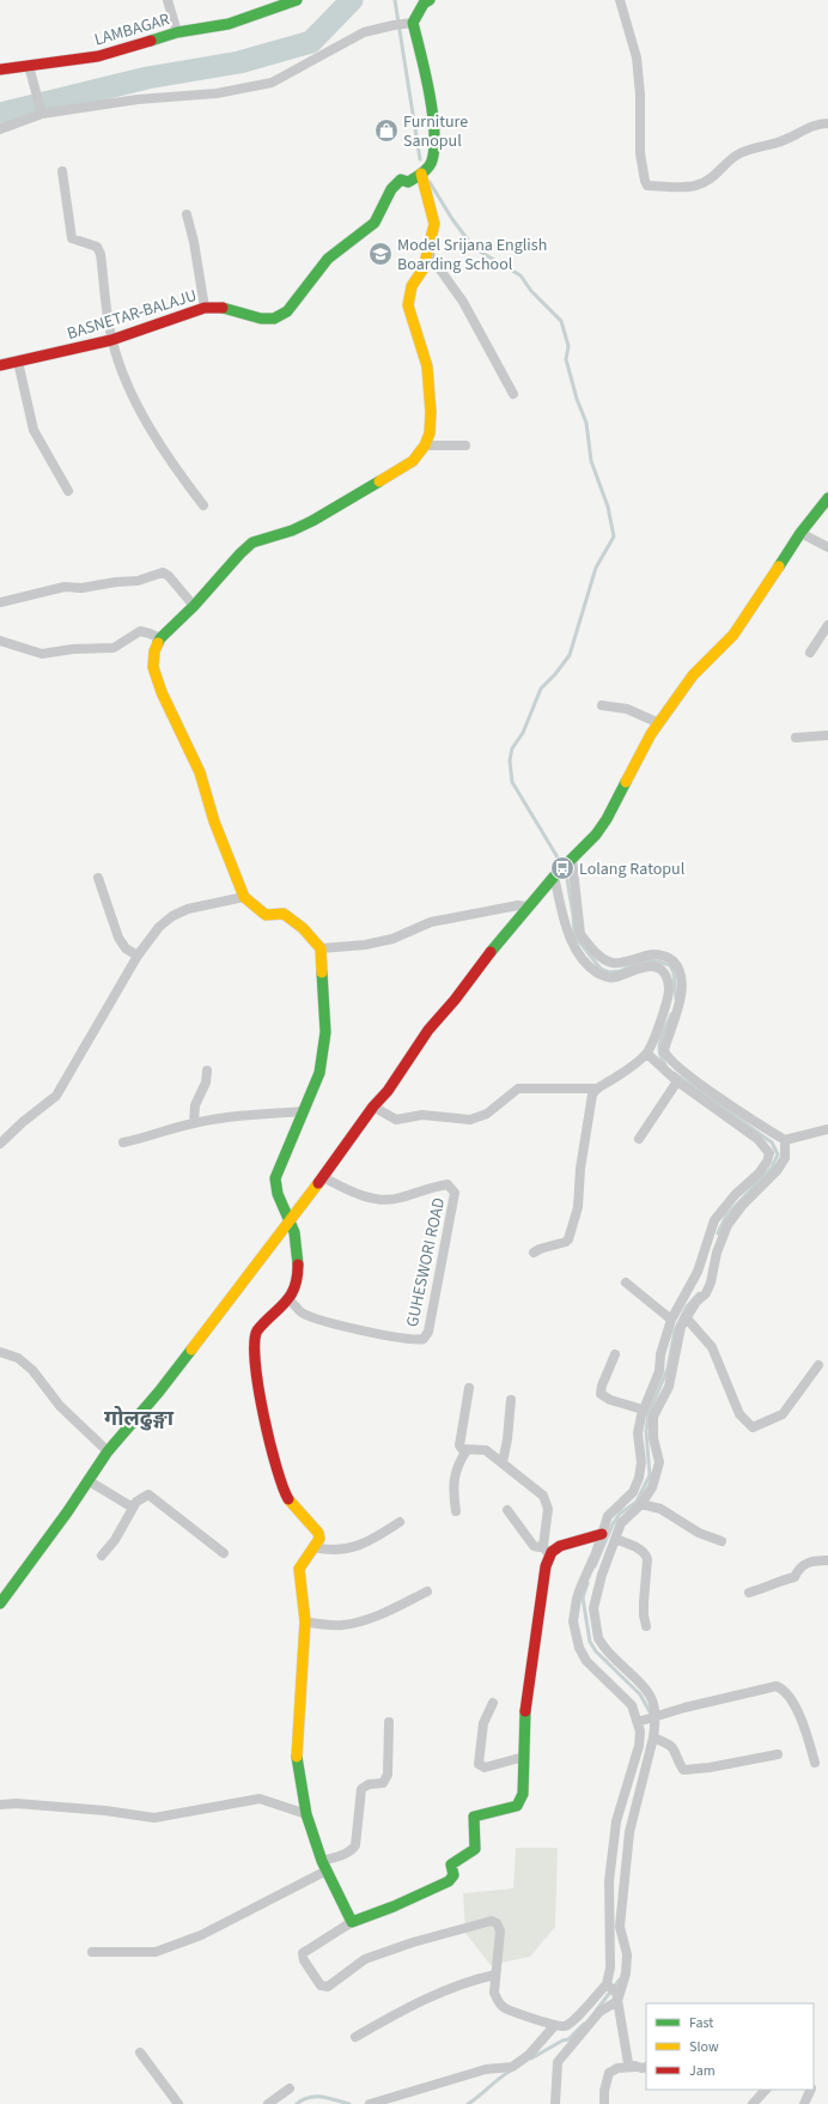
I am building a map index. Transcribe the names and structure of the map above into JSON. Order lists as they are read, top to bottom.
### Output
{
  "streets": {
    "street": ["LAMBAGAR", "BASNETAR-BALAJU", "GUHESWORI ROAD"]
  },
  "districts": ["गोलढुङ्गा"],
  "places": {
    "shop": ["Furniture Sanopul"],
    "school or university": ["Model Srijana English Boarding School"],
    "bus stop": ["Lolang Ratopul"]
  },
  "legend": ["Fast", "Slow", "Jam"]
}
